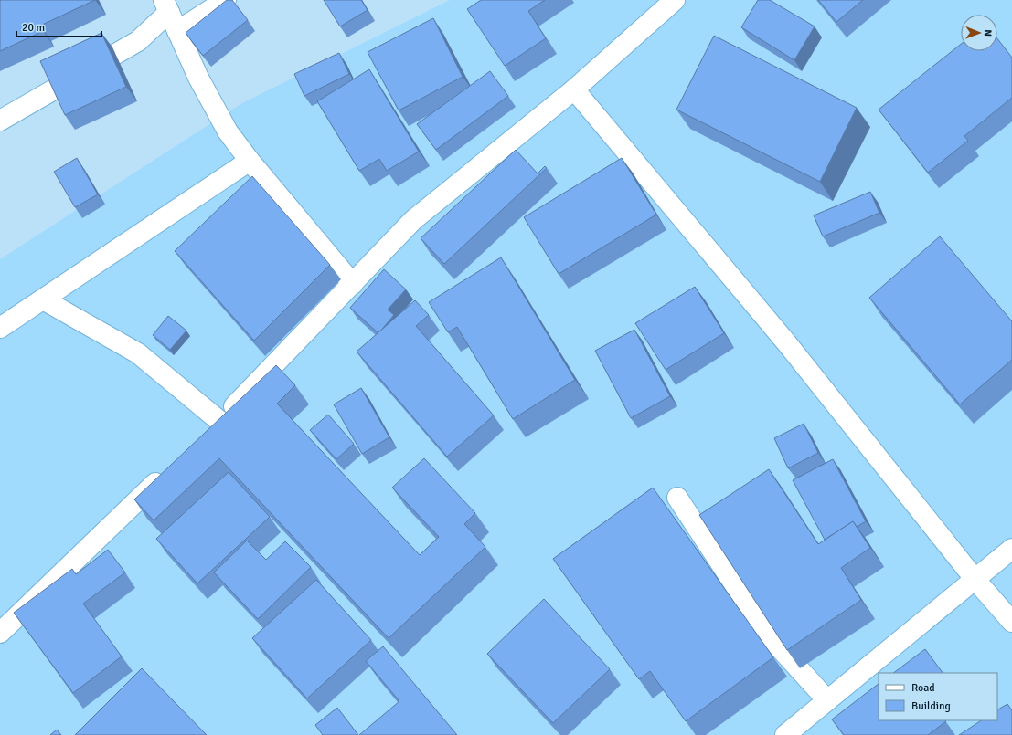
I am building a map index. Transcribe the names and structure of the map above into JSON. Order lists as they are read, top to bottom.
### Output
{
  "legend": ["Road", "Building"],
  "scale_bar": "20 m",
  "north": "right"
}
